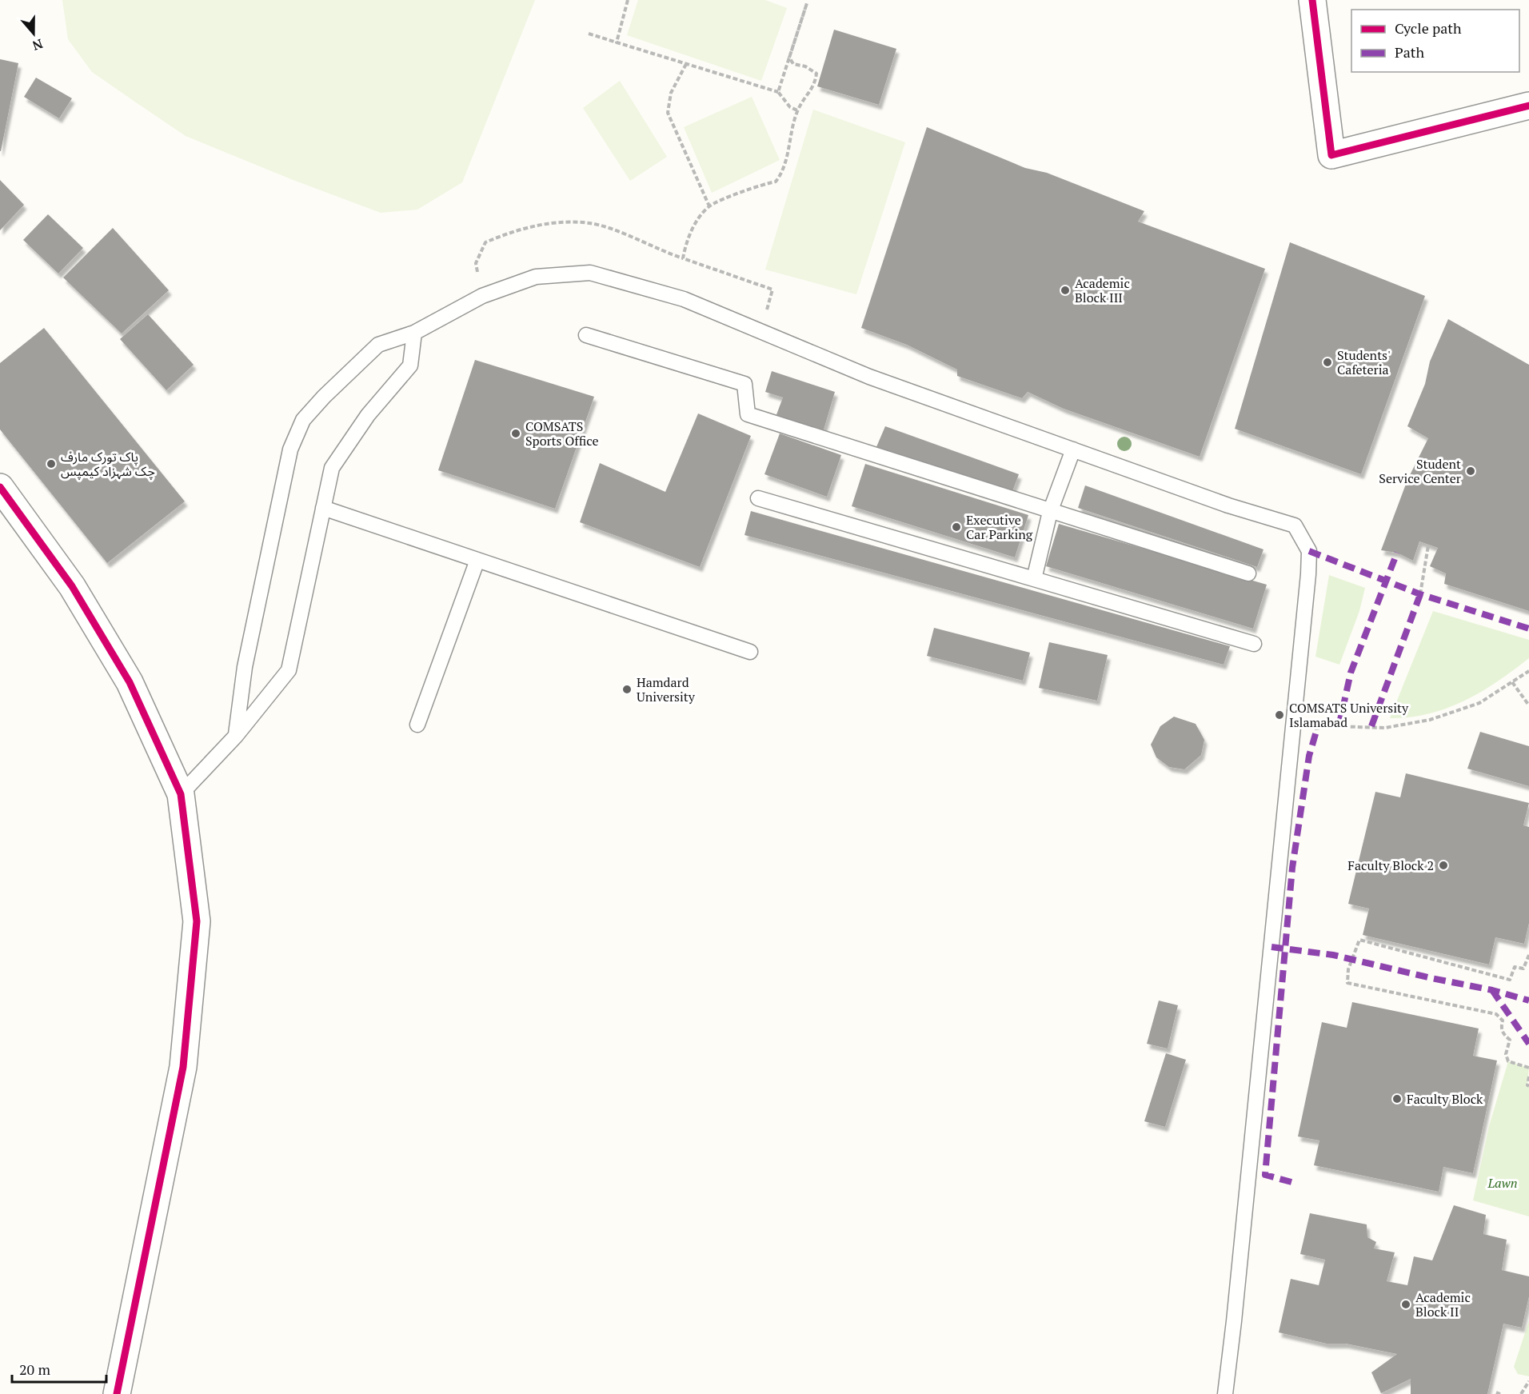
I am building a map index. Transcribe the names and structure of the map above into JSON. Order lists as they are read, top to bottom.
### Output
{
  "parks": ["Lawn"],
  "places": [
    "Academic Block III",
    "Students' Cafeteria",
    "COMSATS Sports Office",
    "پاک تورک مارف چک شہزاد کیمپس",
    "Student Service Center",
    "Executive Car Parking",
    "Hamdard University",
    "COMSATS University Islamabad",
    "Faculty Block 2",
    "Faculty Block",
    "Academic Block II"
  ],
  "legend": ["Cycle path", "Path"],
  "scale_bar": "20 m",
  "north": "bottom"
}
